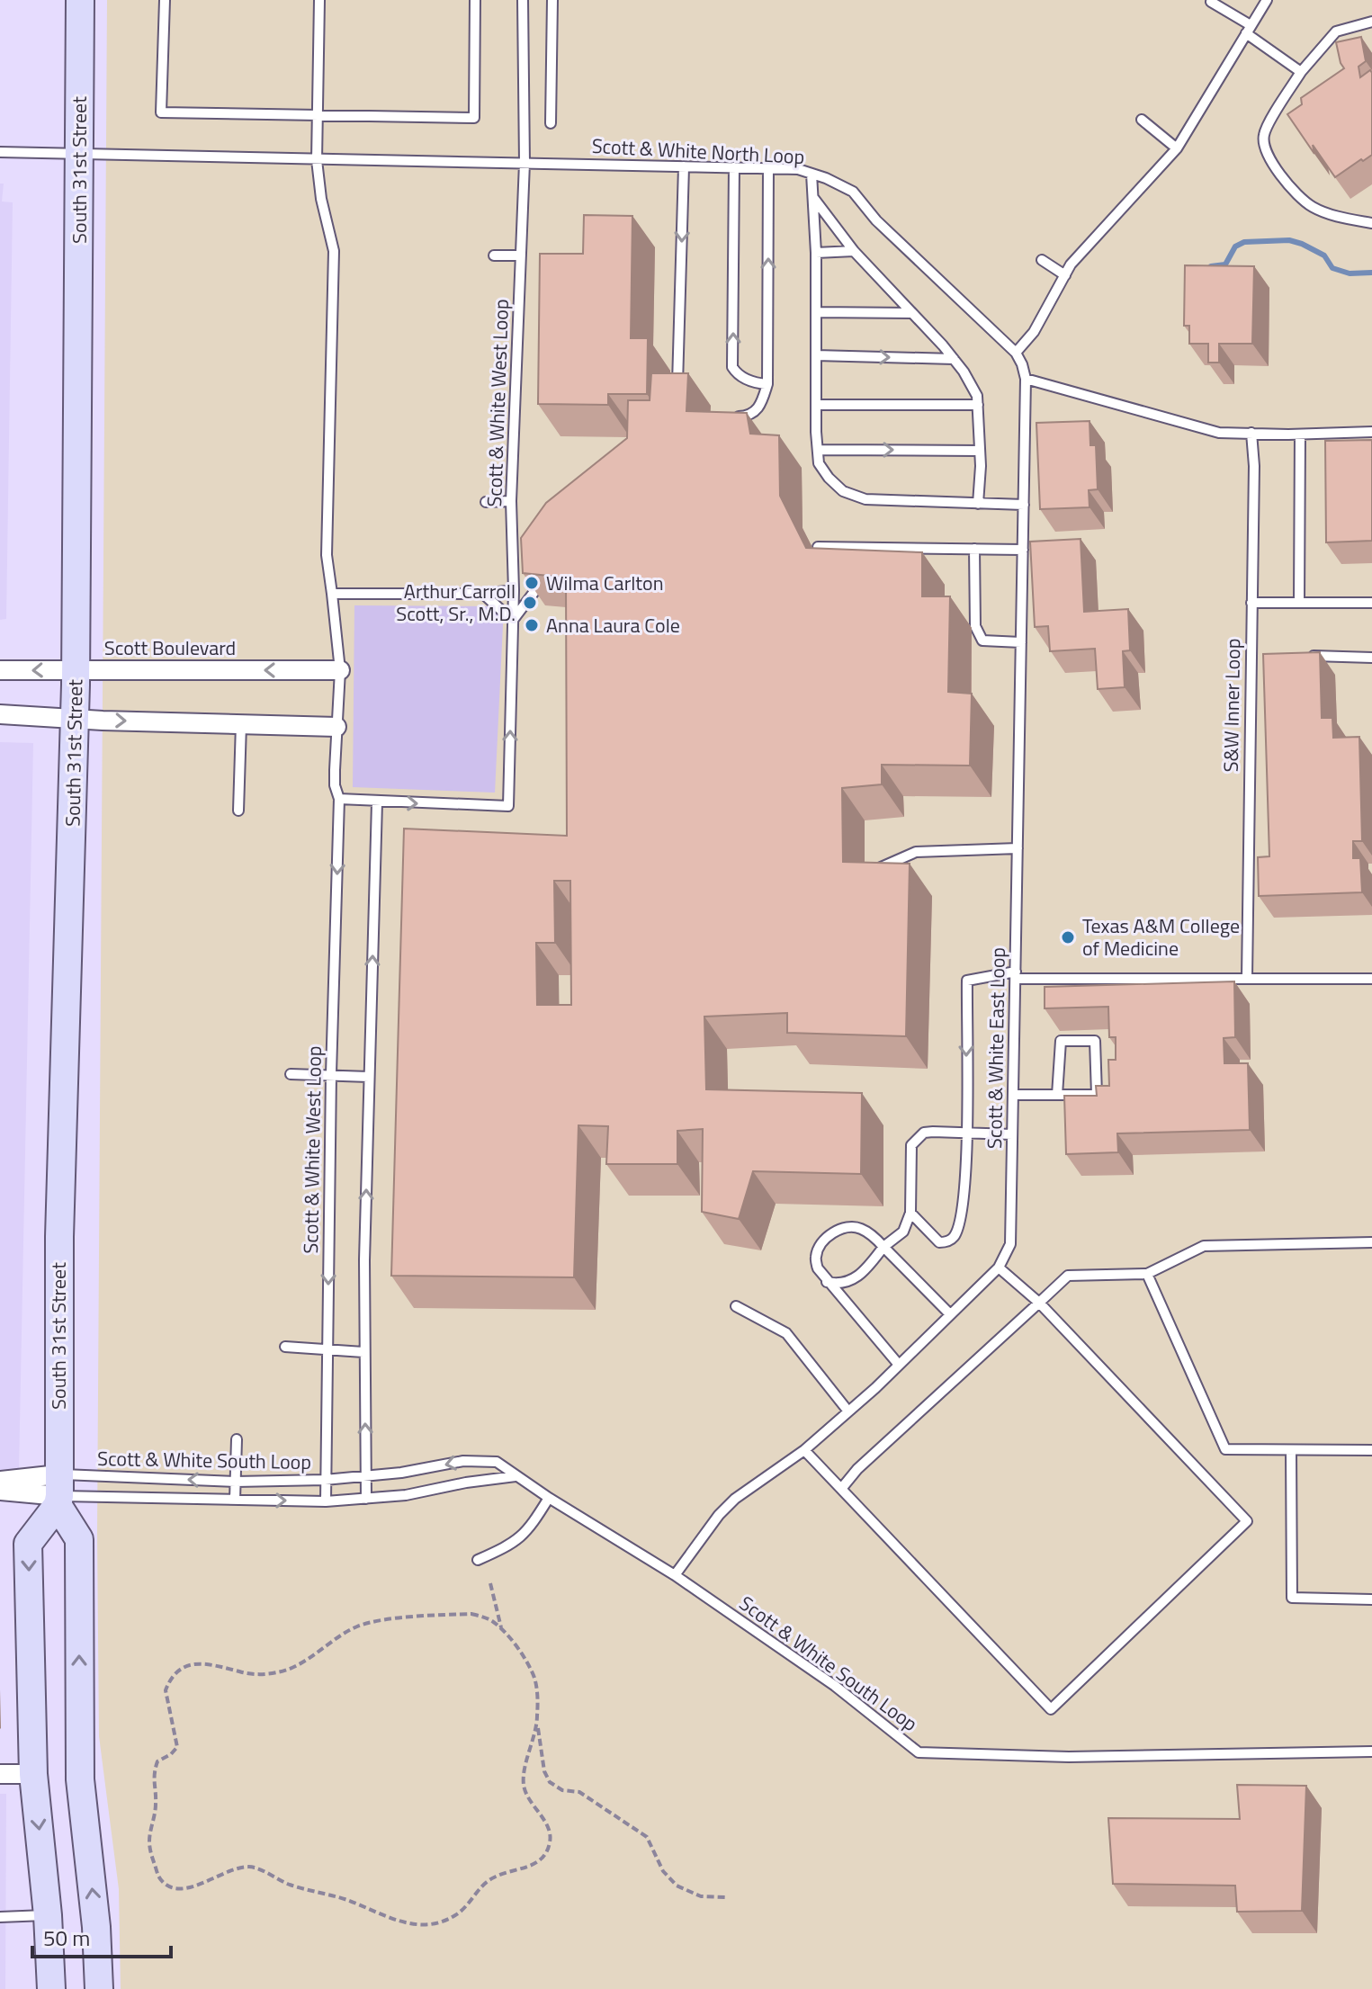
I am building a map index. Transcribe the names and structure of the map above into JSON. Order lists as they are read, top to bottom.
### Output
{
  "streets": {
    "main road": ["South 31st Street"],
    "street": ["Scott Boulevard"],
    "lane": [
      "Scott & White North Loop",
      "Scott & White West Loop",
      "S&W Inner Loop",
      "Scott & White East Loop",
      "Scott & White South Loop"
    ]
  },
  "crossings": [
    ["Scott & White North Loop", "South 31st Street"],
    ["Scott & White North Loop", "Scott & White West Loop"],
    ["South 31st Street", "Scott Boulevard"],
    ["South 31st Street", "Scott & White South Loop"],
    ["Scott & White West Loop", "Scott Boulevard"],
    ["Scott & White West Loop", "Scott & White South Loop"],
    ["Scott & White East Loop", "Scott & White South Loop"]
  ],
  "places": [
    "Wilma Carlton",
    "Arthur Carroll Scott, Sr., M.D.",
    "Anna Laura Cole",
    "Texas A&M College of Medicine"
  ],
  "scale_bar": "50 m"
}
